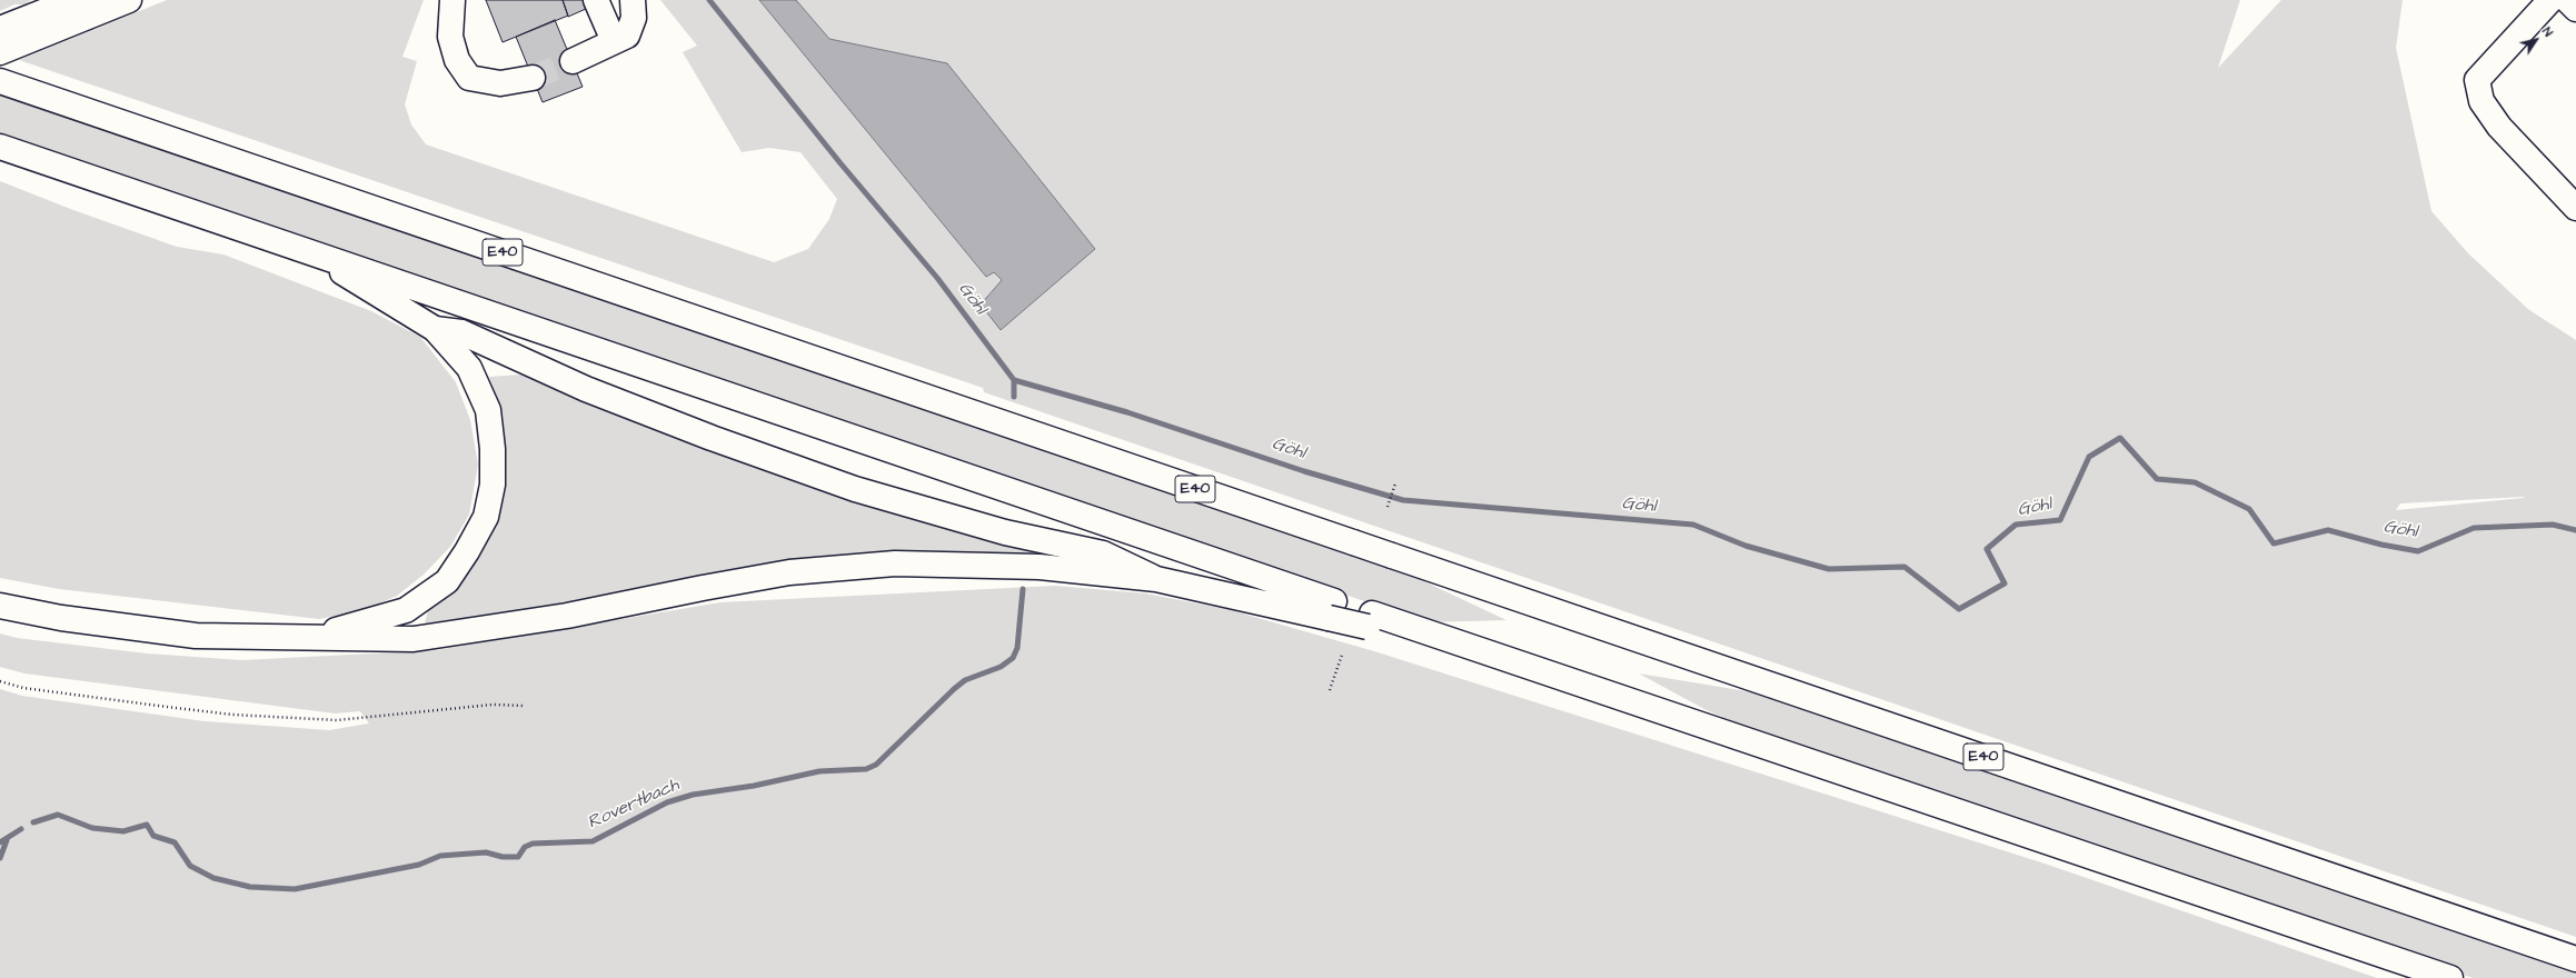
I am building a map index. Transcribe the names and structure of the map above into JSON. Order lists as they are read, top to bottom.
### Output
{
  "streets": {
    "main road": ["E40"]
  },
  "water": ["Göhl", "Rovertbach"],
  "north": "top right"
}
